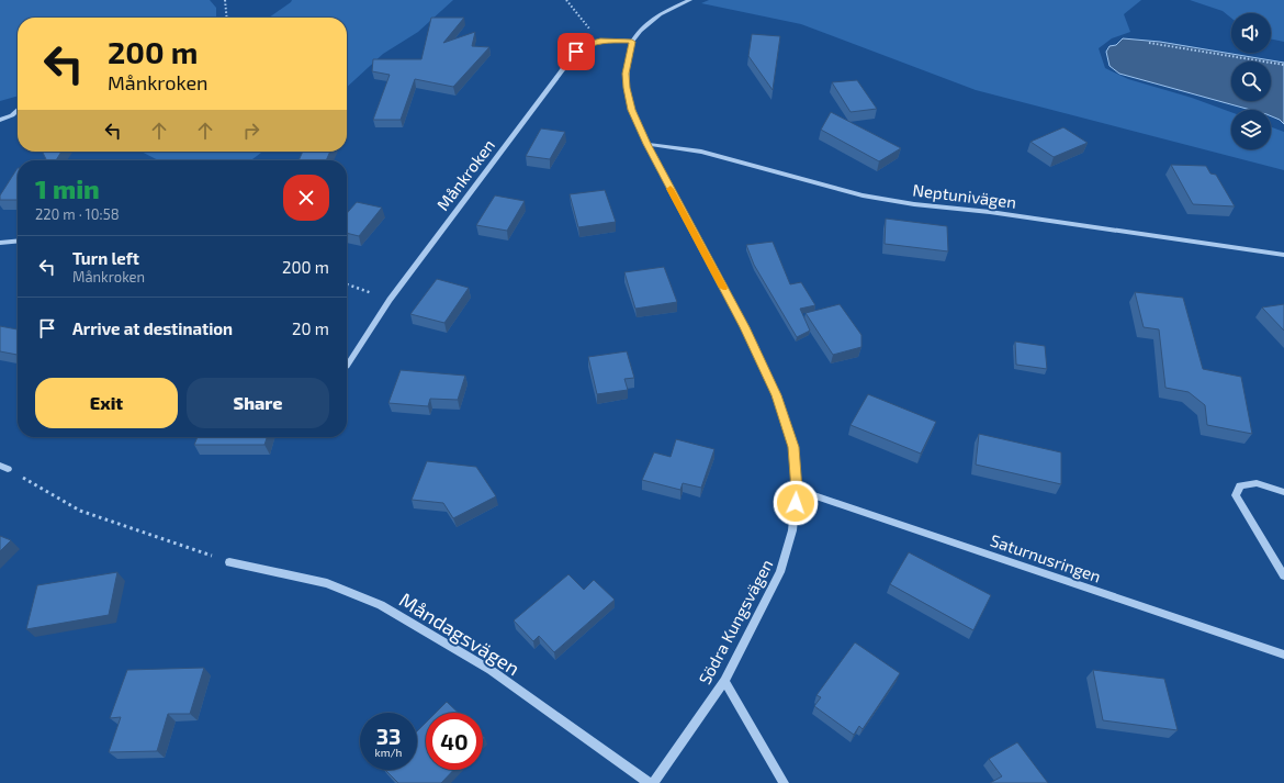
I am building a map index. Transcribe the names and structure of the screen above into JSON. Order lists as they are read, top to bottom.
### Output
{
  "streets": {
    "street": [
      "Månkroken",
      "Neptunivägen",
      "Saturnusringen",
      "Södra Kungsvägen",
      "Måndagsvägen"
    ]
  },
  "crossings": [
    ["Månkroken", "Södra Kungsvägen"],
    ["Neptunivägen", "Södra Kungsvägen"],
    ["Saturnusringen", "Södra Kungsvägen"]
  ],
  "page": {
    "turn": ["200 m", "Månkroken"],
    "heading": ["1 min", "220 m · 10:58"],
    "list": [
      {
        "name": "Turn left",
        "note": "Månkroken",
        "value": "200 m"
      },
      {
        "name": "Arrive at destination",
        "value": "20 m"
      }
    ],
    "buttons": ["Exit", "Share"],
    "speed": "33 km/h",
    "limit": "40"
  }
}
